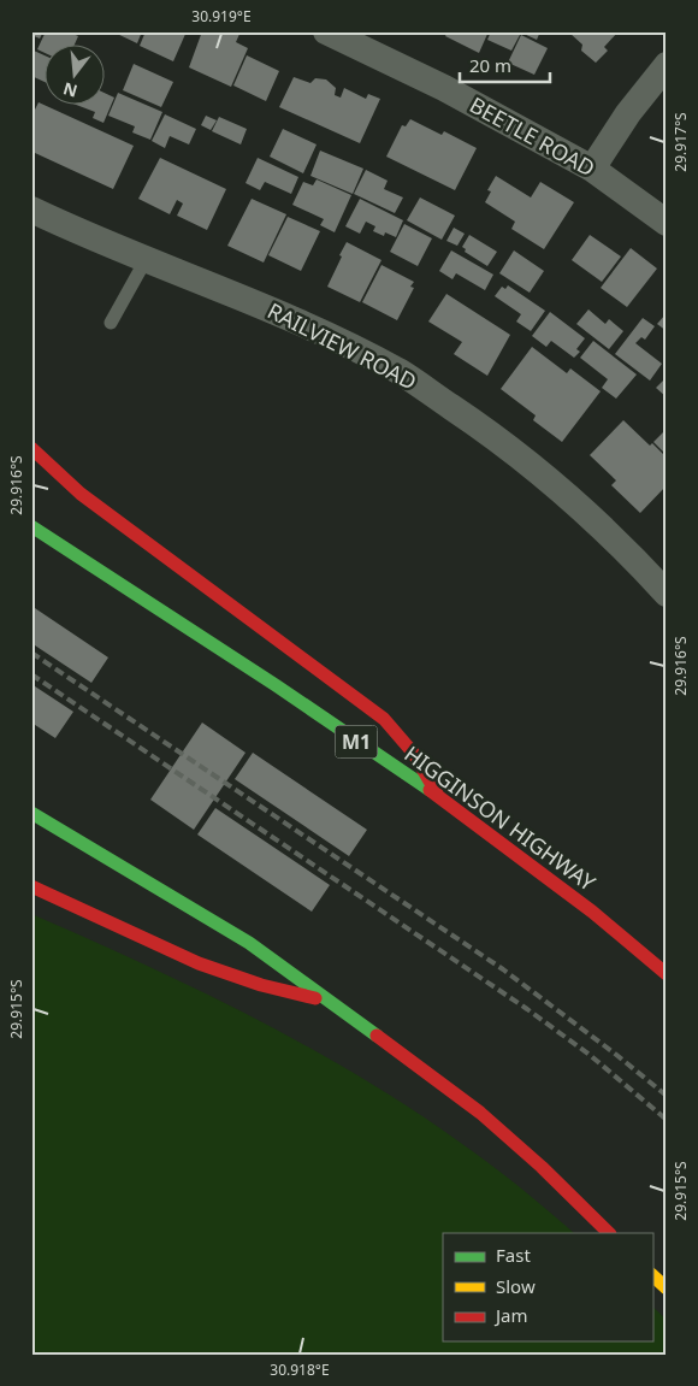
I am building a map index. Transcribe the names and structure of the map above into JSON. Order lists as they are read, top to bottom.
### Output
{
  "streets": {
    "highway": ["M1", "HIGGINSON HIGHWAY"],
    "street": ["BEETLE ROAD", "RAILVIEW ROAD"]
  },
  "legend": ["Fast", "Slow", "Jam"],
  "scale_bar": "20 m",
  "north": "bottom",
  "coordinates": [
    "30.919°E",
    "29.917°S",
    "29.916°S",
    "29.915°S",
    "30.918°E"
  ]
}
